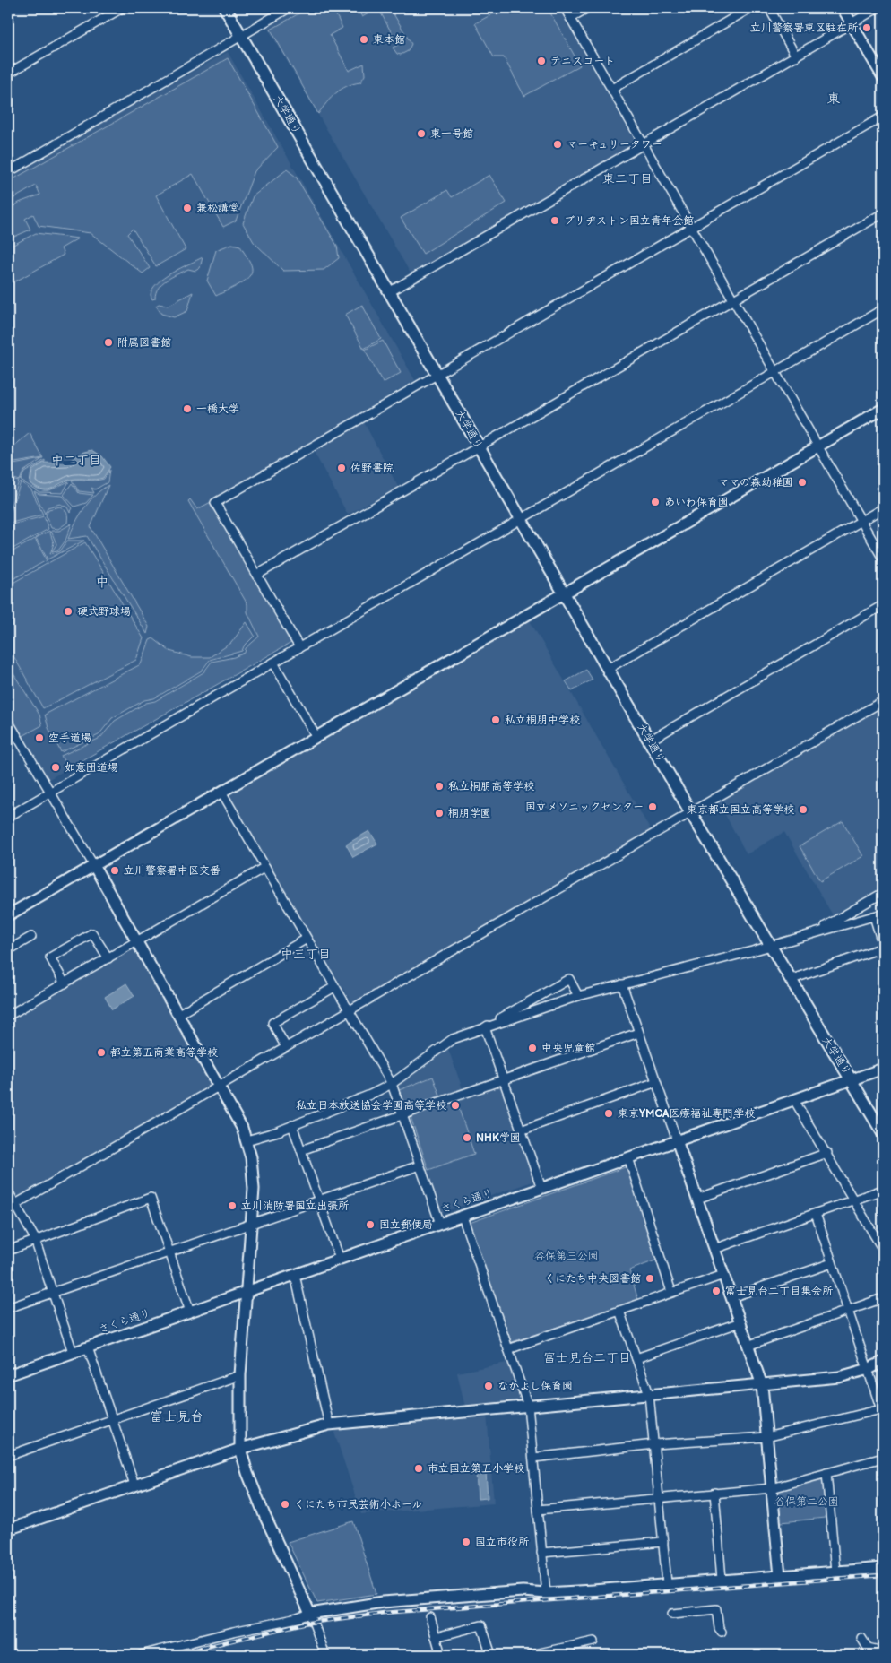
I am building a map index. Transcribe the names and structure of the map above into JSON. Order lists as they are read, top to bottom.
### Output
{
  "streets": {
    "main road": ["大学通り"],
    "street": ["さくら通り"]
  },
  "crossings": [
    ["大学通り", "さくら通り"]
  ],
  "districts": [
    "東",
    "東二丁目",
    "中二丁目",
    "中",
    "中三丁目",
    "富士見台二丁目",
    "富士見台"
  ],
  "parks": ["谷保第三公園", "谷保第二公園"],
  "places": [
    "立川警察署東区駐在所",
    "東本館",
    "テニスコート",
    "東一号館",
    "マーキュリータワー",
    "兼松講堂",
    "ブリヂストン国立青年会館",
    "附属図書館",
    "一橋大学",
    "佐野書院",
    "ママの森幼稚園",
    "あいわ保育園",
    "硬式野球場",
    "私立桐朋中学校",
    "空手道場",
    "如意団道場",
    "私立桐朋高等学校",
    "国立メソニックセンター",
    "東京都立国立高等学校",
    "桐朋学園",
    "立川警察署中区交番",
    "中央児童館",
    "都立第五商業高等学校",
    "私立日本放送協会学園高等学校",
    "東京YMCA医療福祉専門学校",
    "NHK学園",
    "立川消防署国立出張所",
    "国立郵便局",
    "くにたち中央図書館",
    "富士見台二丁目集会所",
    "なかよし保育園",
    "市立国立第五小学校",
    "くにたち市民芸術小ホール",
    "国立市役所"
  ]
}
